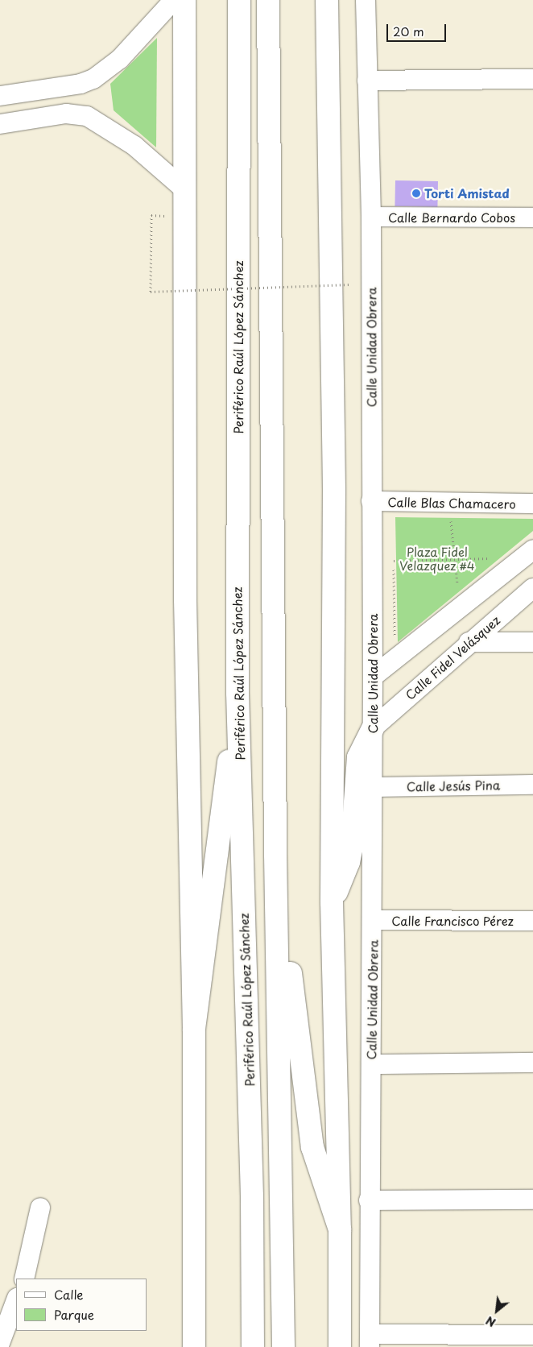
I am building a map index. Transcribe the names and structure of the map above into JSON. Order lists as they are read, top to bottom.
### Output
{
  "streets": {
    "main road": ["Periférico Raúl López Sánchez"],
    "street": [
      "Calle Bernardo Cobos",
      "Calle Unidad Obrera",
      "Calle Blas Chamacero",
      "Calle Fidel Velásquez",
      "Calle Jesús Pina",
      "Calle Francisco Pérez"
    ]
  },
  "crossings": [
    ["Calle Bernardo Cobos", "Calle Unidad Obrera"],
    ["Calle Unidad Obrera", "Calle Blas Chamacero"],
    ["Calle Unidad Obrera", "Calle Fidel Velásquez"],
    ["Calle Unidad Obrera", "Calle Jesús Pina"],
    ["Calle Unidad Obrera", "Calle Francisco Pérez"]
  ],
  "parks": ["Plaza Fidel Velazquez #4"],
  "places": ["Torti Amistad"],
  "legend": ["Calle", "Parque"],
  "scale_bar": "20 m",
  "north": "bottom left"
}
